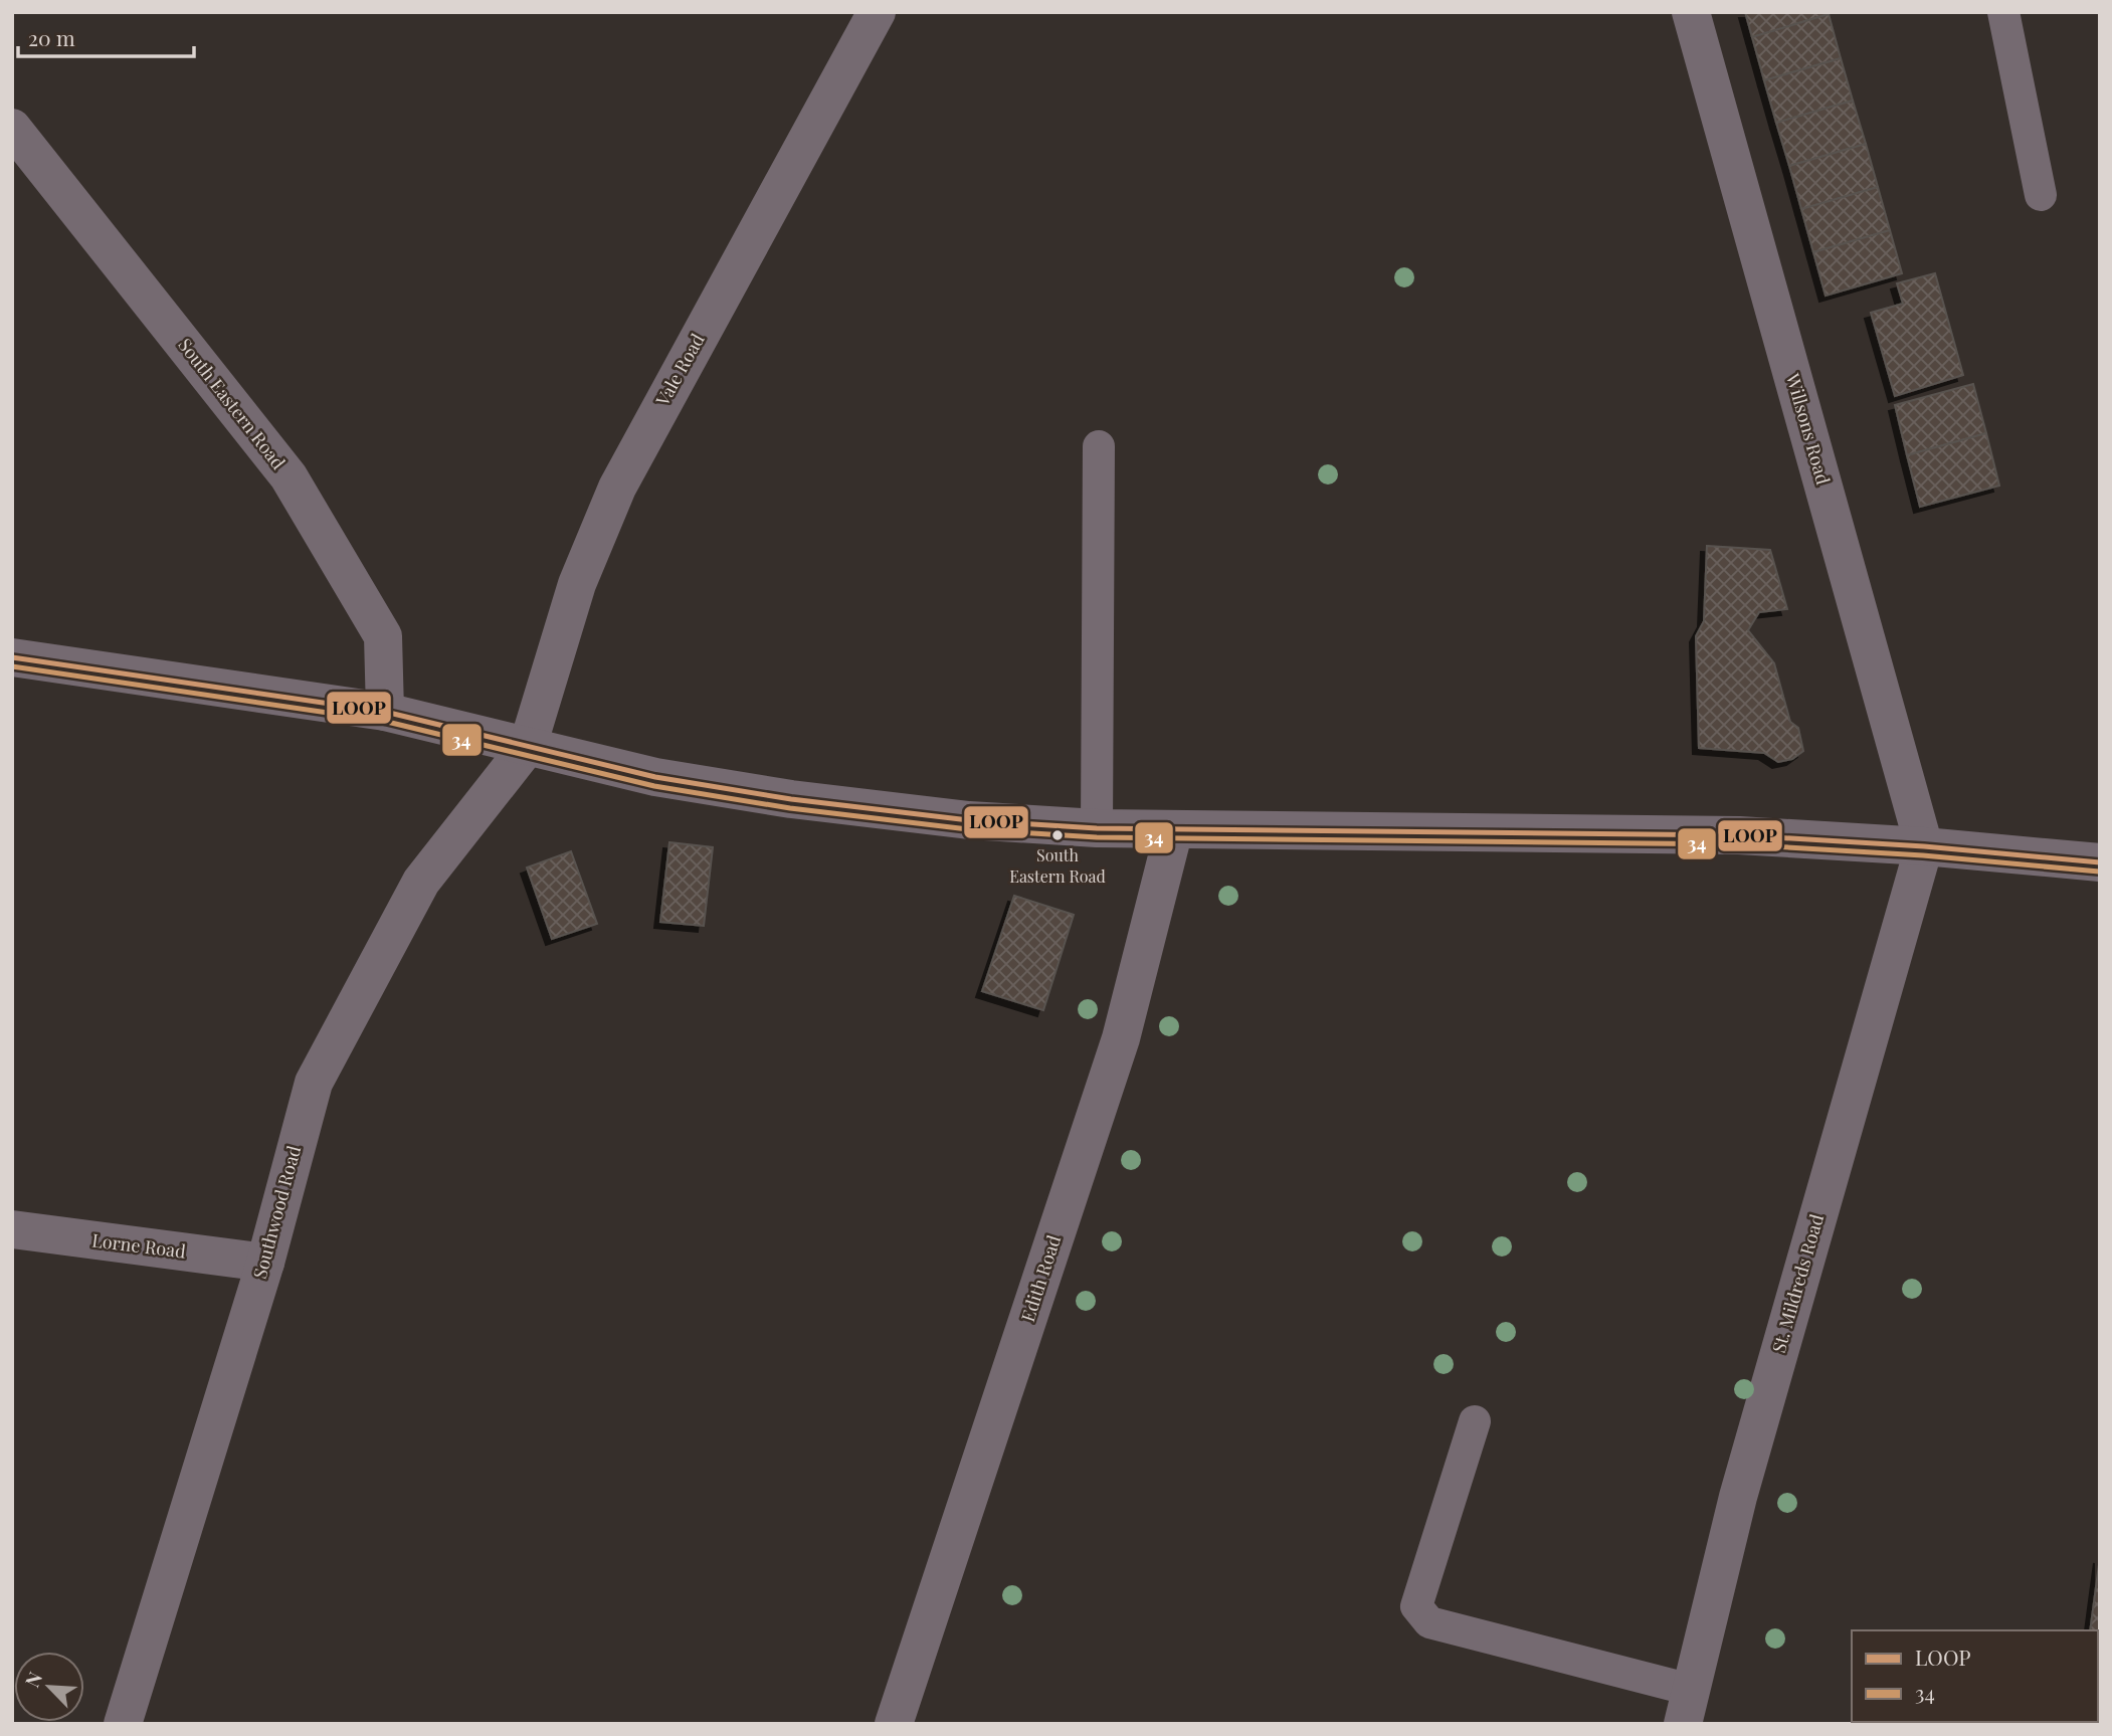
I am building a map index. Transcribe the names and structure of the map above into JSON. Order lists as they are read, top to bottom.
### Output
{
  "streets": {
    "street": [
      "Vale Road",
      "South Eastern Road",
      "Willsons Road",
      "Southwood Road",
      "Lorne Road",
      "Edith Road",
      "St. Mildreds Road"
    ]
  },
  "crossings": [
    ["Vale Road", "Southwood Road"],
    ["Willsons Road", "St. Mildreds Road"],
    ["Southwood Road", "Lorne Road"]
  ],
  "places": ["South Eastern Road"],
  "lines": ["transit line LOOP", "transit line 34"],
  "legend": ["LOOP", "34"],
  "scale_bar": "20 m",
  "north": "top left"
}
